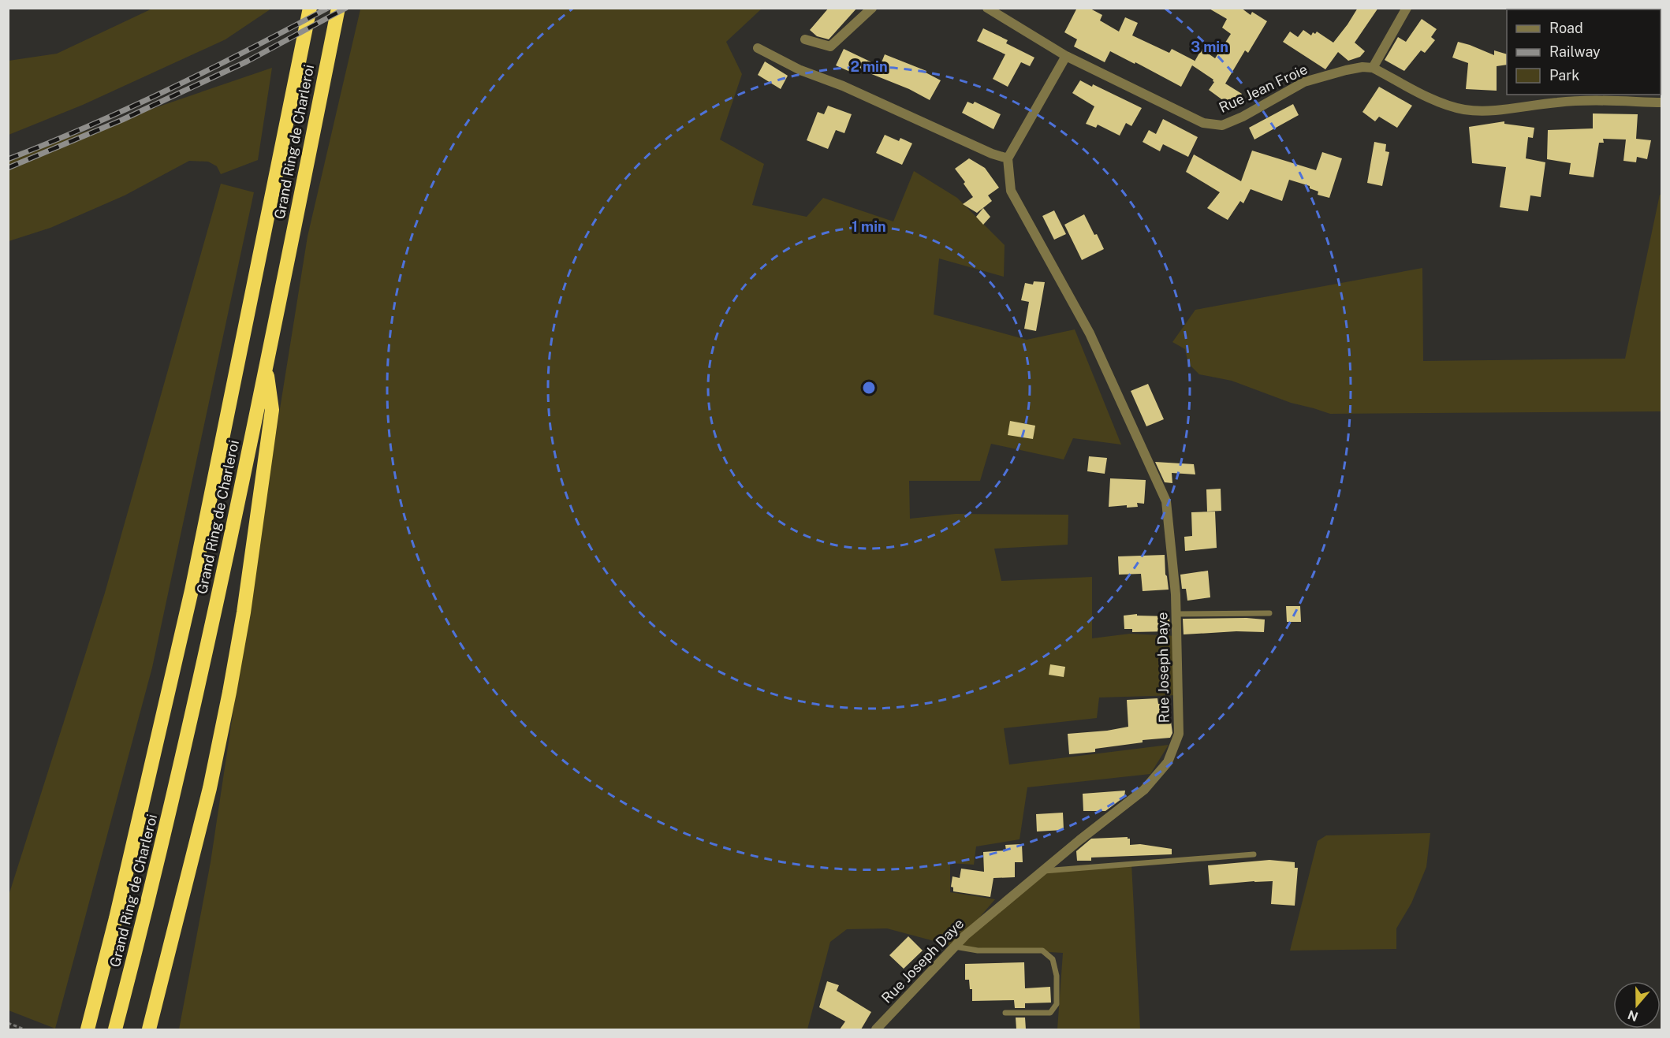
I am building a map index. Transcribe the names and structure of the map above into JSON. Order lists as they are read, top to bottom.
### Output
{
  "streets": {
    "highway": ["Grand Ring de Charleroi"],
    "street": ["Rue Jean Froie", "Rue Joseph Daye"]
  },
  "legend": ["Road", "Railway", "Park"],
  "north": "bottom",
  "rings": ["3 min", "2 min", "1 min"]
}
